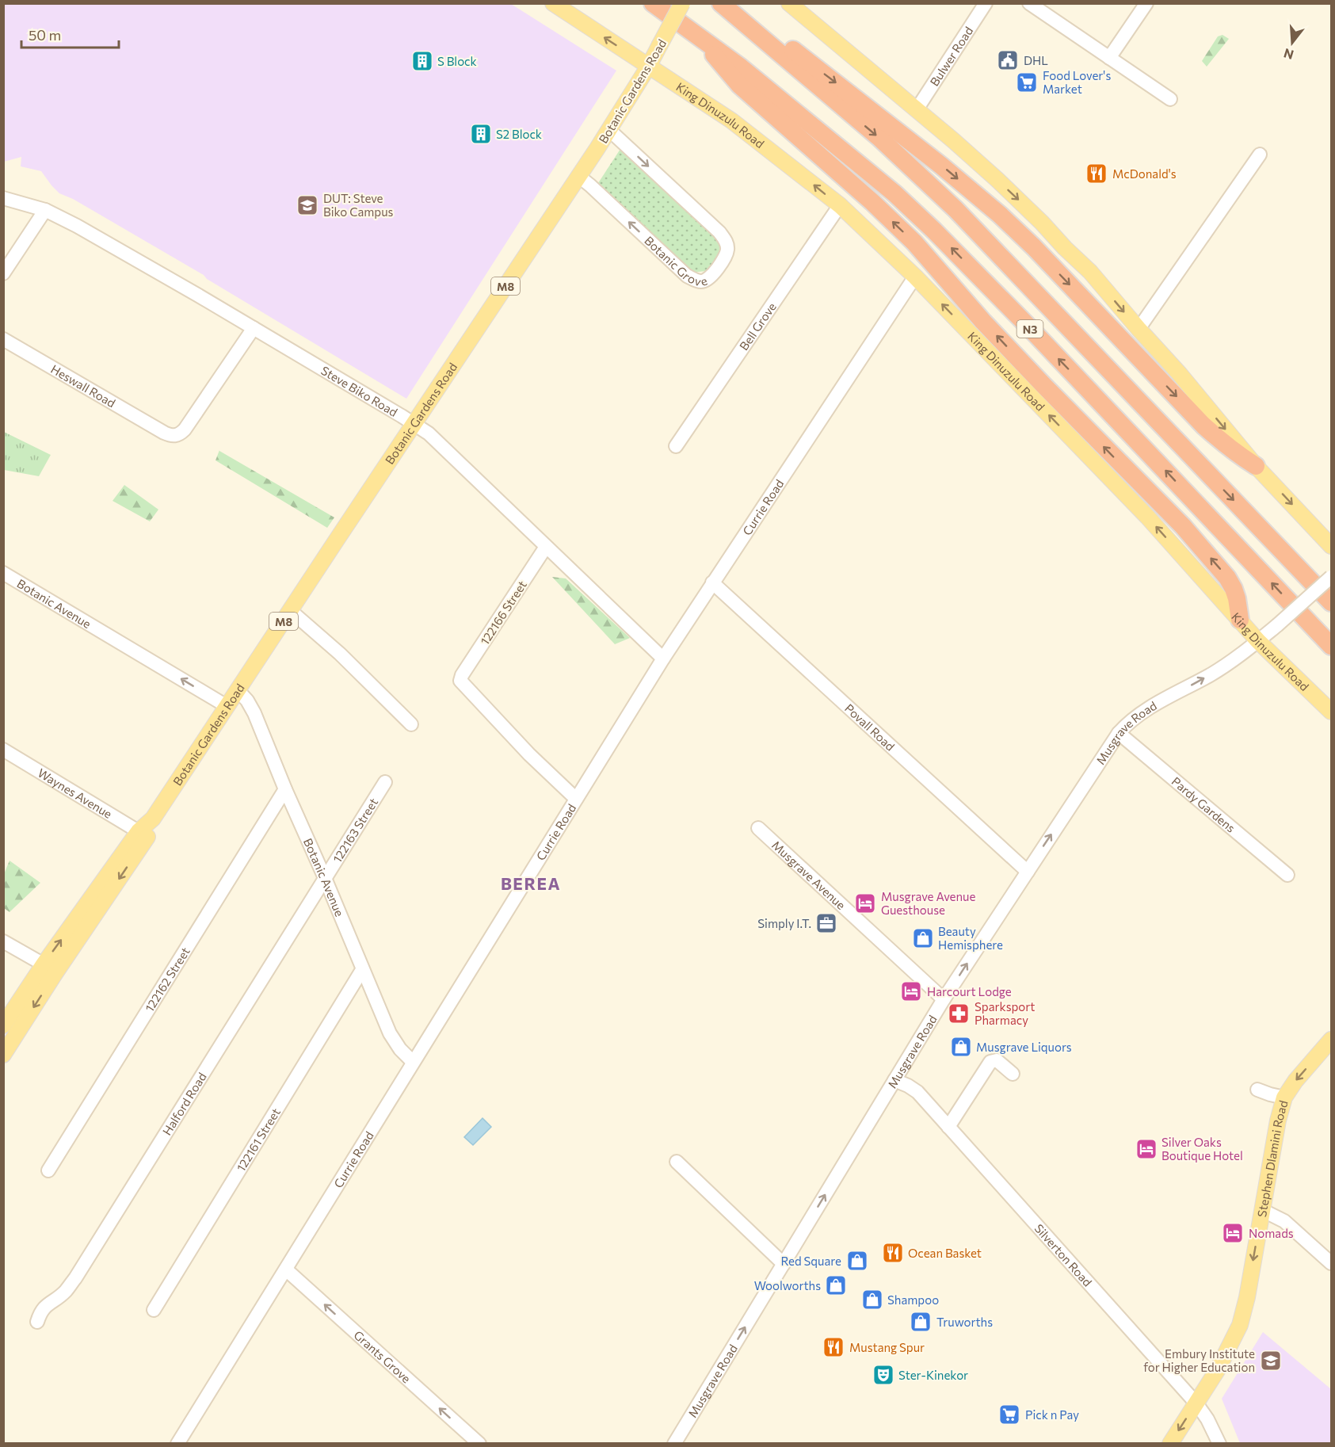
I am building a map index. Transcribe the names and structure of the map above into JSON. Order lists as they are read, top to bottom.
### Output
{
  "streets": {
    "highway": ["N3"],
    "main road": [
      "Botanic Gardens Road",
      "King Dinuzulu Road",
      "M8",
      "Stephen Dlamini Road"
    ],
    "street": [
      "Bulwer Road",
      "Botanic Grove",
      "Bell Grove",
      "Heswall Road",
      "Steve Biko Road",
      "Currie Road",
      "Botanic Avenue",
      "122166 Street",
      "Povall Road",
      "Musgrave Road",
      "Waynes Avenue",
      "Pardy Gardens",
      "122163 Street",
      "Musgrave Avenue",
      "122162 Street",
      "Halford Road",
      "122161 Street",
      "Silverton Road",
      "Grants Grove"
    ]
  },
  "crossings": [
    ["Botanic Gardens Road", "King Dinuzulu Road"],
    ["Botanic Gardens Road", "Botanic Grove"],
    ["Botanic Gardens Road", "Steve Biko Road"],
    ["Botanic Gardens Road", "Botanic Avenue"],
    ["Botanic Gardens Road", "Waynes Avenue"],
    ["King Dinuzulu Road", "Bell Grove"],
    ["King Dinuzulu Road", "Currie Road"],
    ["King Dinuzulu Road", "Musgrave Road"],
    ["Heswall Road", "Steve Biko Road"],
    ["Steve Biko Road", "Currie Road"],
    ["Steve Biko Road", "122166 Street"],
    ["Currie Road", "Botanic Avenue"],
    ["Currie Road", "122166 Street"],
    ["Currie Road", "Povall Road"],
    ["Currie Road", "Grants Grove"],
    ["Botanic Avenue", "122163 Street"],
    ["Botanic Avenue", "122162 Street"],
    ["Botanic Avenue", "Halford Road"],
    ["Botanic Avenue", "122161 Street"],
    ["Povall Road", "Musgrave Road"],
    ["Musgrave Road", "Pardy Gardens"],
    ["Musgrave Road", "Musgrave Avenue"],
    ["Musgrave Road", "Silverton Road"],
    ["122163 Street", "Halford Road"],
    ["Stephen Dlamini Road", "Silverton Road"]
  ],
  "one_way": [
    "Botanic Avenue",
    "Musgrave Road",
    "Stephen Dlamini Road",
    "Grants Grove"
  ],
  "districts": ["BEREA"],
  "places": {
    "public building": ["DHL"],
    "building": ["S Block", "S2 Block"],
    "supermarket": ["Food Lover's Market", "Pick n Pay"],
    "restaurant": ["McDonald's", "Ocean Basket", "Mustang Spur"],
    "school or university": ["DUT: Steve Biko Campus", "Embury Institute for Higher Education"],
    "hotel": [
      "Musgrave Avenue Guesthouse",
      "Harcourt Lodge",
      "Silver Oaks Boutique Hotel",
      "Nomads"
    ],
    "office": ["Simply I.T."],
    "shop": [
      "Beauty Hemisphere",
      "Musgrave Liquors",
      "Red Square",
      "Woolworths",
      "Shampoo",
      "Truworths"
    ],
    "pharmacy": ["Sparksport Pharmacy"],
    "theatre": ["Ster-Kinekor"]
  },
  "scale_bar": "50 m",
  "north": "bottom"
}
